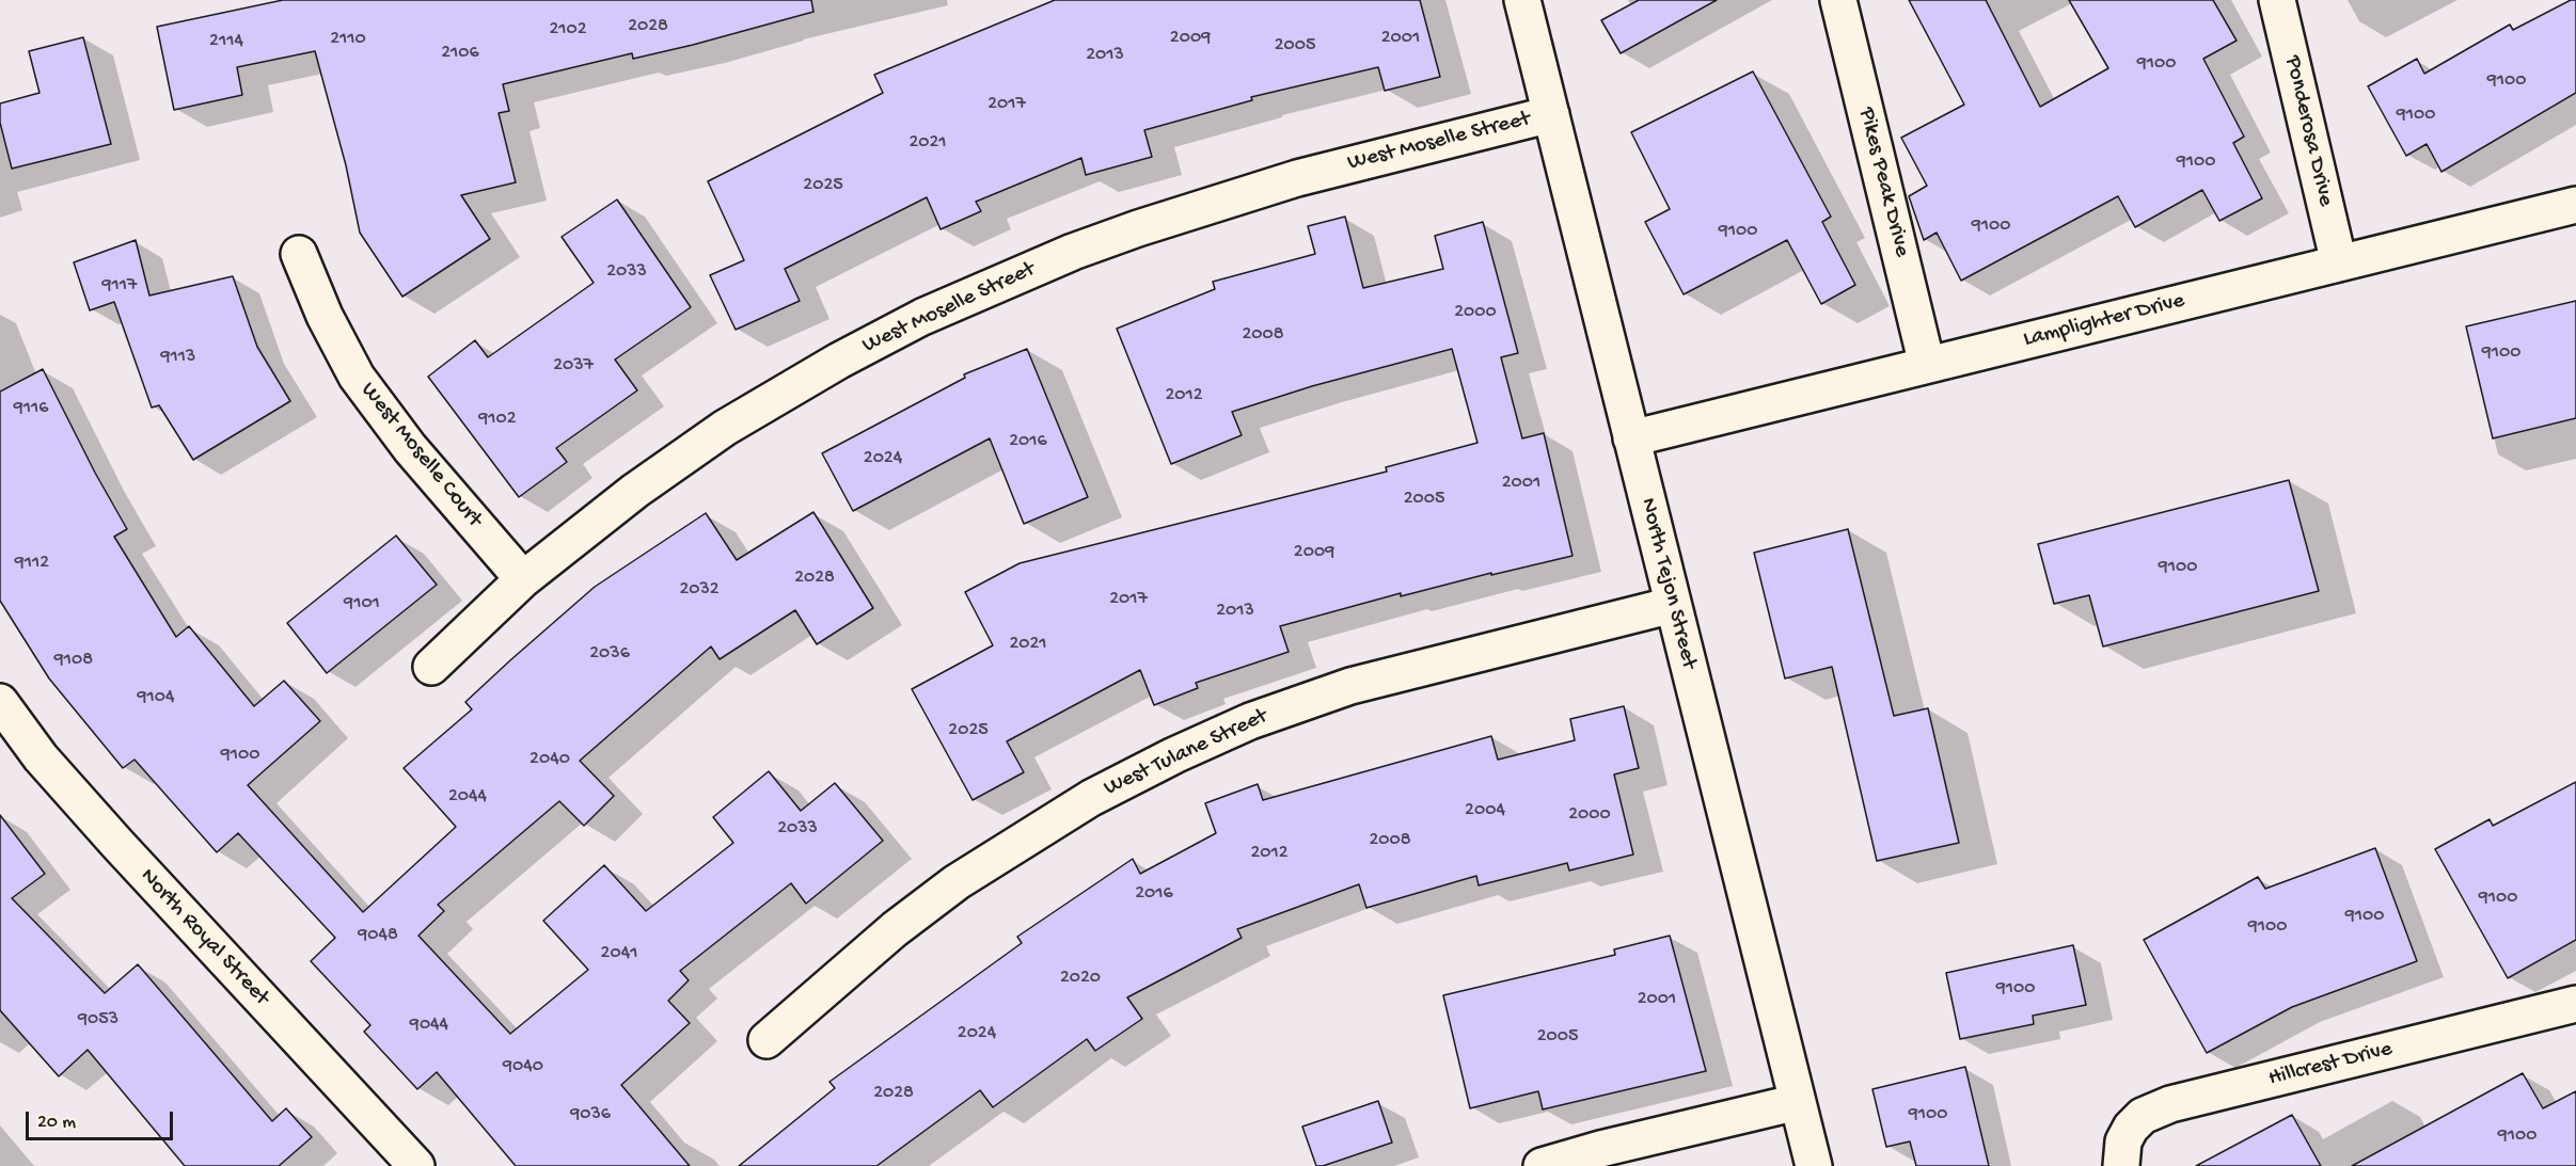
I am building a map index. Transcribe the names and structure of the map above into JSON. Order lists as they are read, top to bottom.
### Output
{
  "streets": {
    "street": [
      "Ponderosa Drive",
      "West Moselle Street",
      "Pikes Peak Drive",
      "Lamplighter Drive",
      "West Moselle Court",
      "North Tejon Street",
      "West Tulane Street",
      "North Royal Street",
      "Hillcrest Drive"
    ]
  },
  "crossings": [
    ["Ponderosa Drive", "Lamplighter Drive"],
    ["West Moselle Street", "West Moselle Court"],
    ["West Moselle Street", "North Tejon Street"],
    ["Pikes Peak Drive", "Lamplighter Drive"],
    ["Lamplighter Drive", "North Tejon Street"],
    ["North Tejon Street", "West Tulane Street"]
  ],
  "house_numbers": [
    "2028",
    "2102",
    "2009",
    "2001",
    "2110",
    "2114",
    "2005",
    "2106",
    "2013",
    "9100",
    "9100",
    "2017",
    "9100",
    "2021",
    "9100",
    "2025",
    "9100",
    "9100",
    "2033",
    "9117",
    "2000",
    "2008",
    "9100",
    "9113",
    "2037",
    "2012",
    "9116",
    "9102",
    "2016",
    "2024",
    "2001",
    "2005",
    "2009",
    "9112",
    "9100",
    "2028",
    "2032",
    "2017",
    "9101",
    "2013",
    "2021",
    "2036",
    "9108",
    "9104",
    "2025",
    "9100",
    "2040",
    "2044",
    "2004",
    "2000",
    "2033",
    "2008",
    "2012",
    "2016",
    "9100",
    "9100",
    "9100",
    "9048",
    "2041",
    "2020",
    "9100",
    "2001",
    "9053",
    "9044",
    "2024",
    "2005",
    "9040",
    "2028",
    "9036",
    "9100",
    "9100"
  ],
  "scale_bar": "20 m"
}
